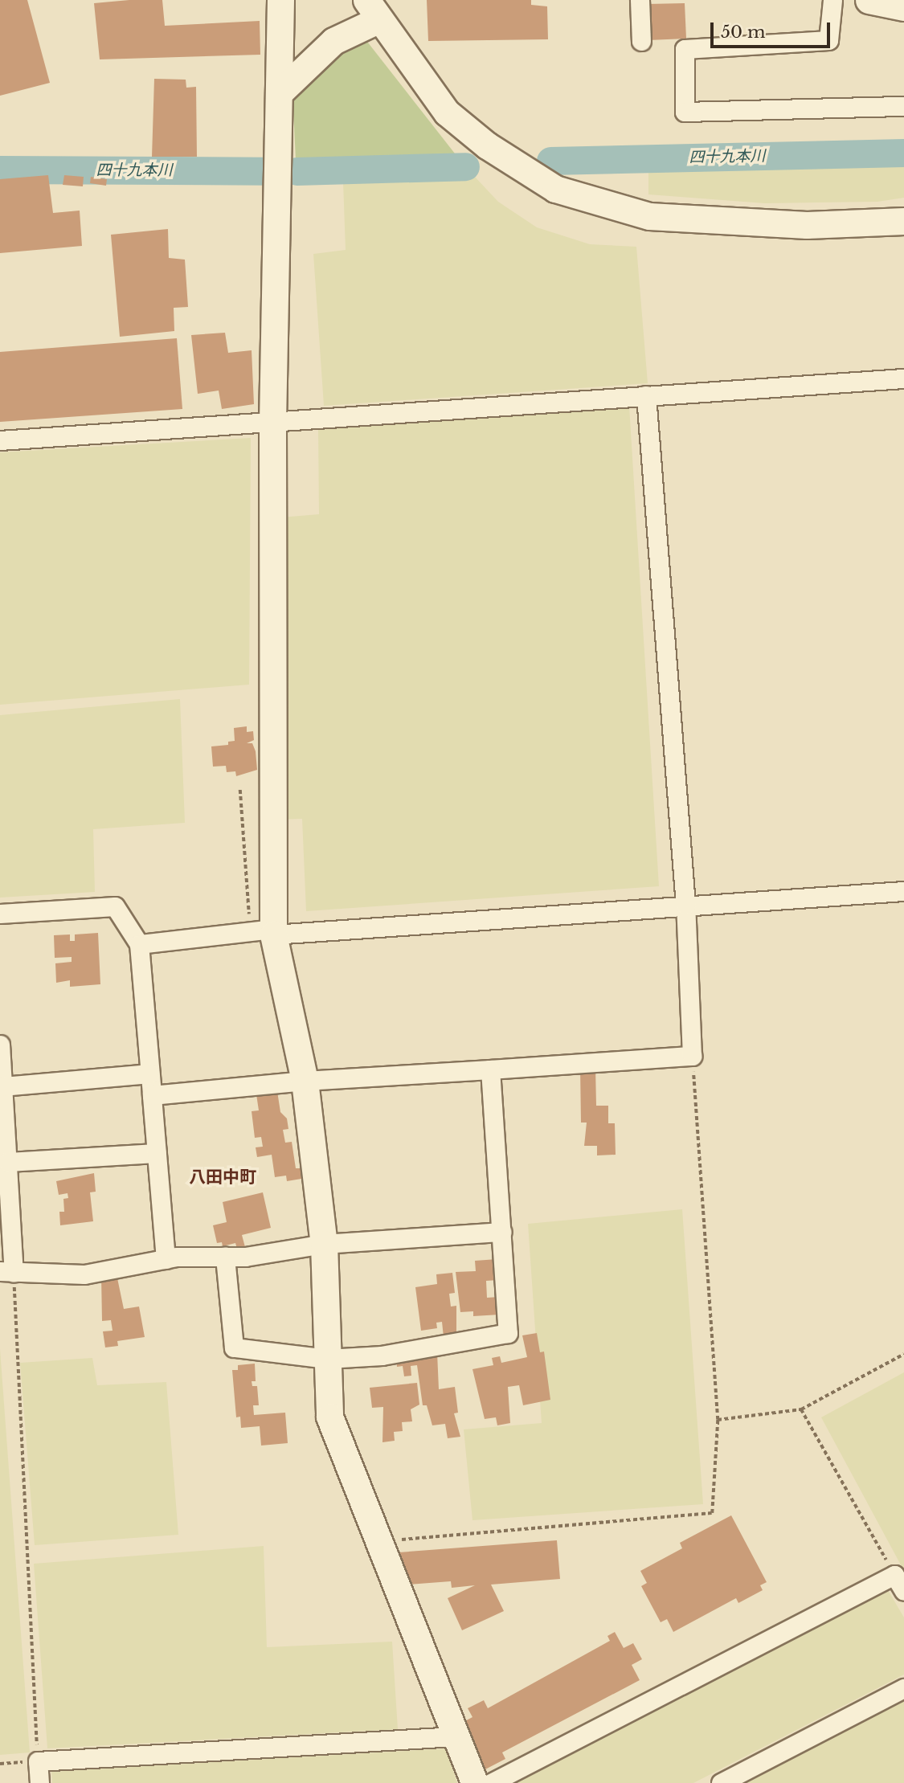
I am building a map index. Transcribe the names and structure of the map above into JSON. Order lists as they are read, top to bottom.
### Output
{
  "districts": ["八田中町"],
  "water": ["四十九本川"],
  "scale_bar": "50 m"
}
